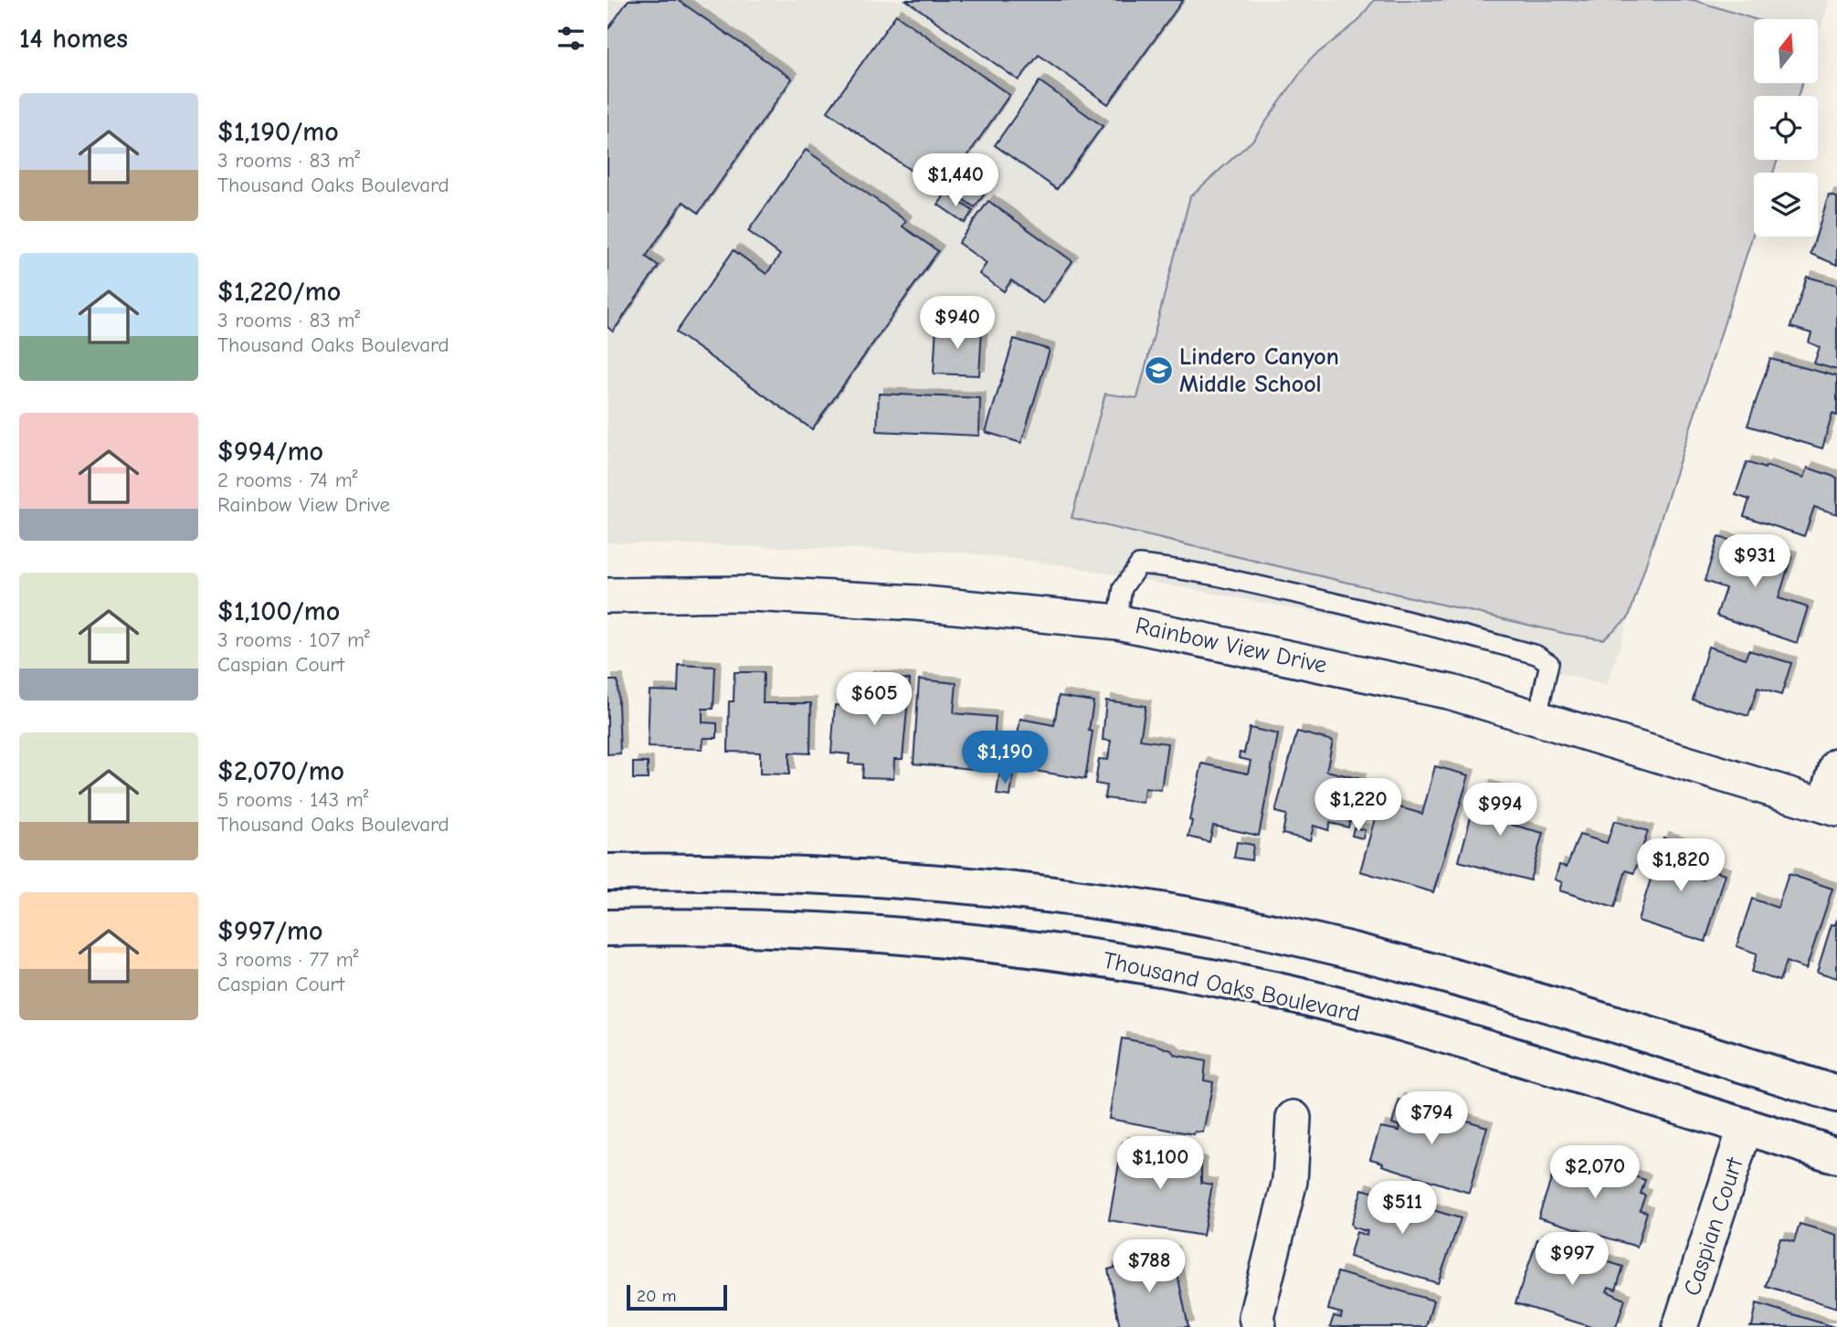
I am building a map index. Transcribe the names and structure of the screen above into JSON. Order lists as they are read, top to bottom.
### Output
{
  "streets": {
    "main road": ["Thousand Oaks Boulevard"],
    "street": ["Rainbow View Drive", "Caspian Court"]
  },
  "crossings": [
    ["Thousand Oaks Boulevard", "Caspian Court"]
  ],
  "places": {
    "school or university": ["Lindero Canyon Middle School"]
  },
  "scale_bar": "20 m",
  "north": "top",
  "page": {
    "heading": "14 homes",
    "list": [
      {
        "name": "$1,190/mo",
        "note": "3 rooms · 83 m² · Thousand Oaks Boulevard"
      },
      {
        "name": "$1,220/mo",
        "note": "3 rooms · 83 m² · Thousand Oaks Boulevard"
      },
      {
        "name": "$994/mo",
        "note": "2 rooms · 74 m² · Rainbow View Drive"
      },
      {
        "name": "$1,100/mo",
        "note": "3 rooms · 107 m² · Caspian Court"
      },
      {
        "name": "$2,070/mo",
        "note": "5 rooms · 143 m² · Thousand Oaks Boulevard"
      },
      {
        "name": "$997/mo",
        "note": "3 rooms · 77 m² · Caspian Court"
      }
    ],
    "price": [
      "$1,440",
      "$940",
      "$931",
      "$605",
      "$1,190",
      "$1,220",
      "$994",
      "$1,820",
      "$794",
      "$1,100",
      "$2,070",
      "$511",
      "$997",
      "$788"
    ],
    "scale": "20 m"
  }
}
